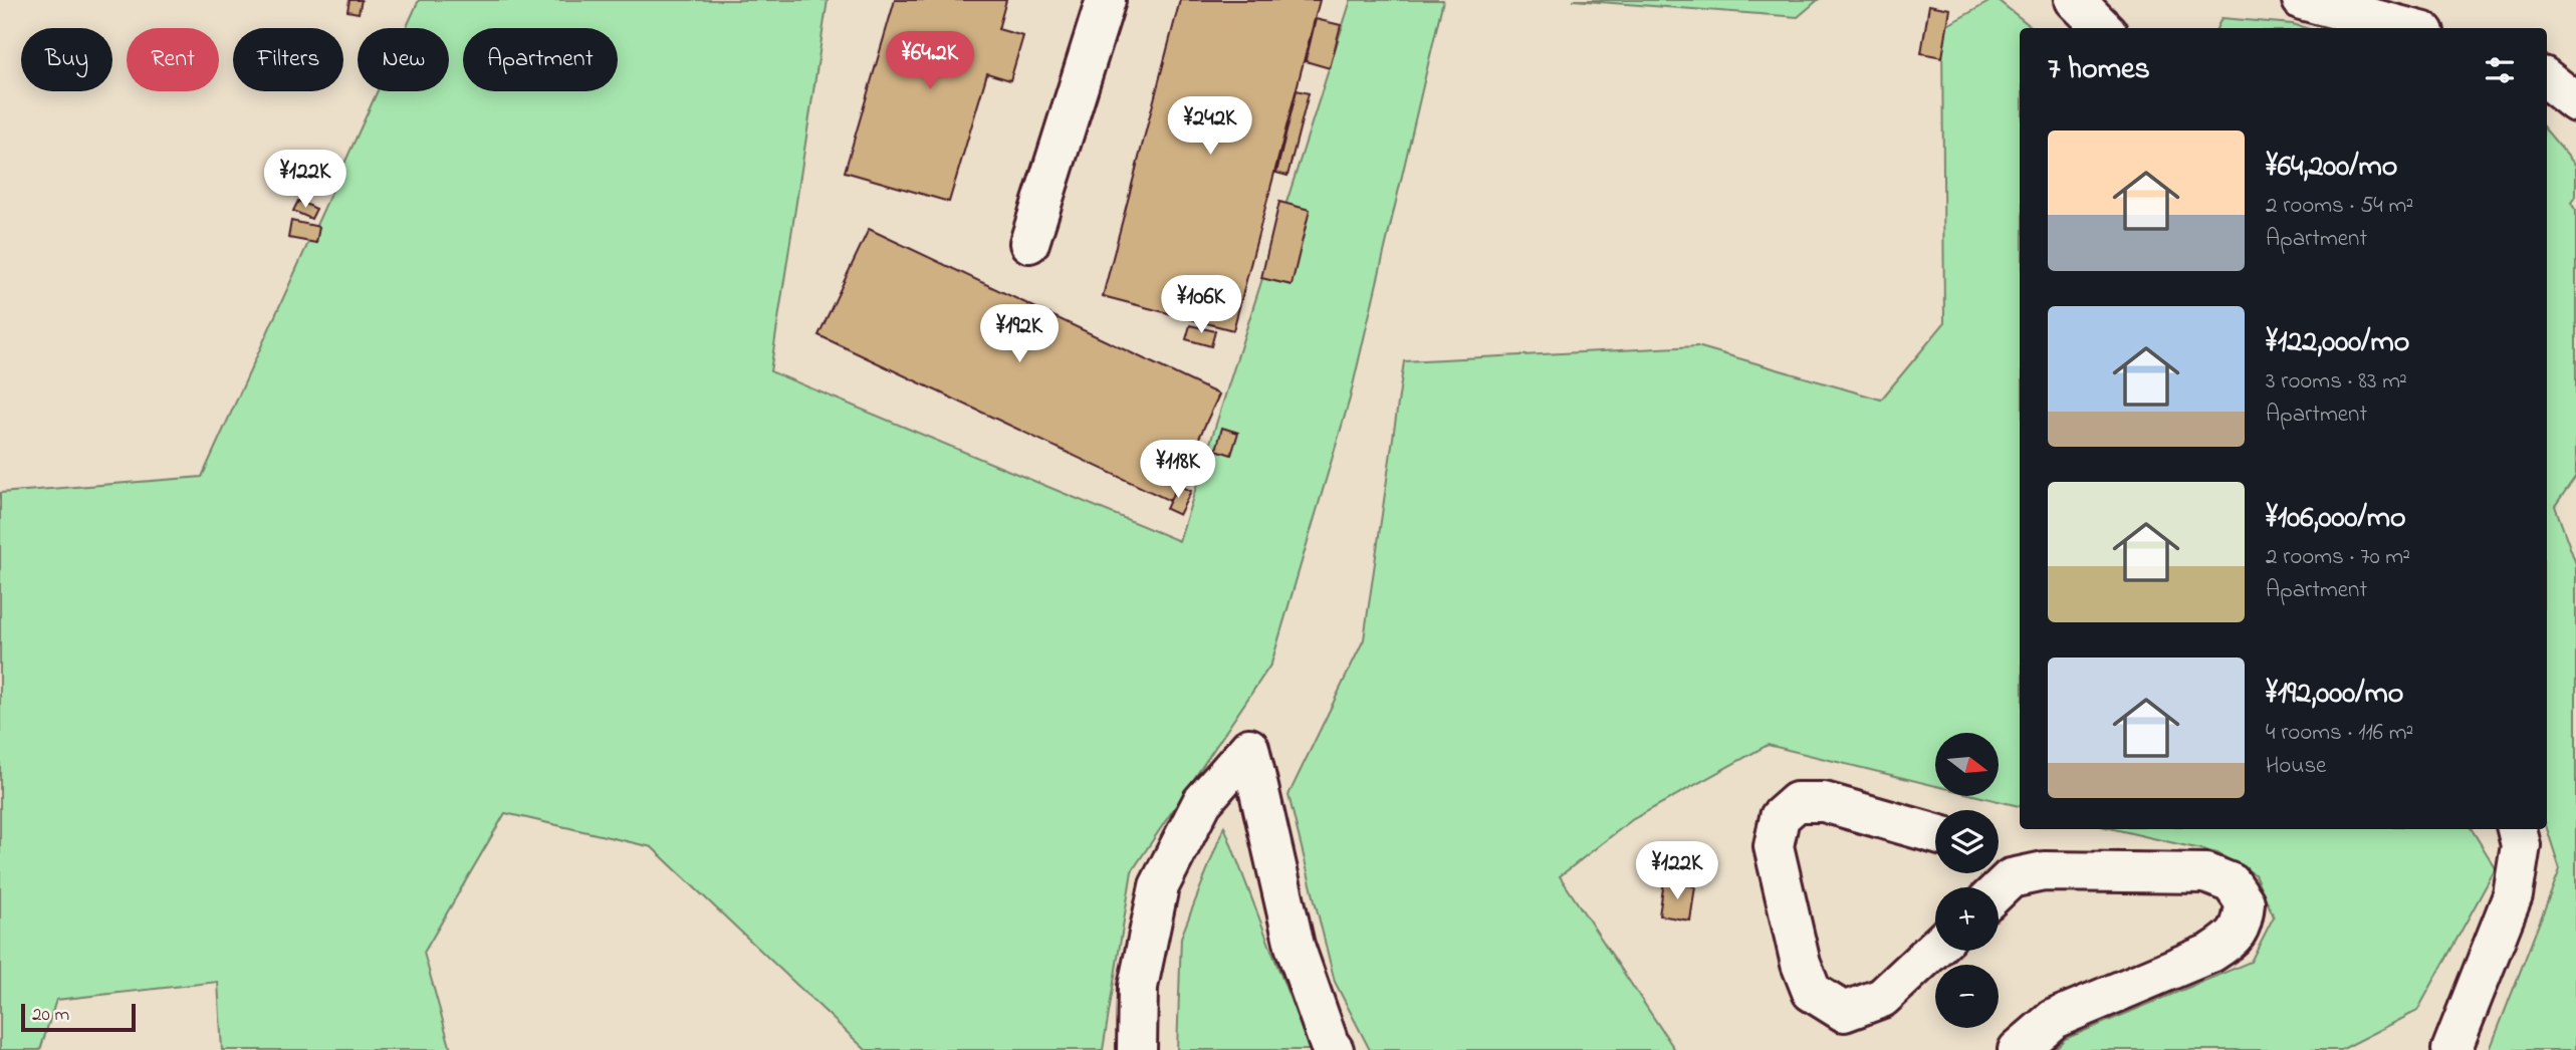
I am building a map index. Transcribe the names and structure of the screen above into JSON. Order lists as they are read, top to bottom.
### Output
{
  "scale_bar": "20 m",
  "north": "right",
  "page": {
    "chip": [
      "Buy",
      "Rent",
      "Filters",
      "New",
      "Apartment"
    ],
    "heading": "7 homes",
    "price": [
      "¥64.2K",
      "¥242K",
      "¥122K",
      "¥106K",
      "¥192K",
      "¥118K",
      "¥122K"
    ],
    "list": [
      {
        "name": "¥64,200/mo",
        "note": "2 rooms · 54 m² · Apartment"
      },
      {
        "name": "¥122,000/mo",
        "note": "3 rooms · 83 m² · Apartment"
      },
      {
        "name": "¥106,000/mo",
        "note": "2 rooms · 70 m² · Apartment"
      },
      {
        "name": "¥192,000/mo",
        "note": "4 rooms · 116 m² · House"
      }
    ],
    "map_buttons": ["+", "−"],
    "scale": "20 m"
  }
}
